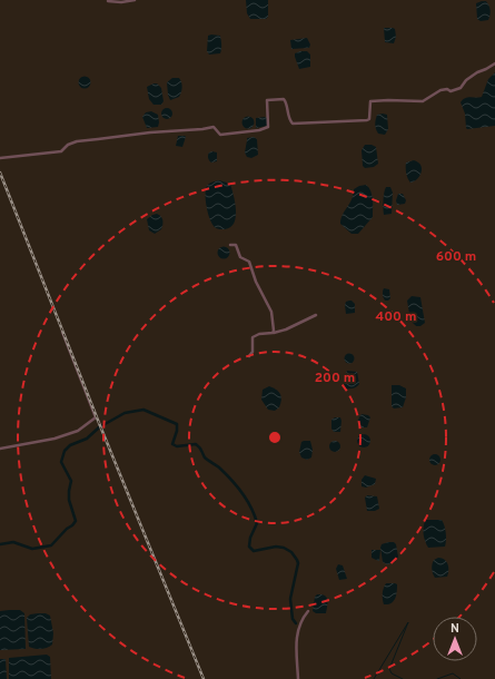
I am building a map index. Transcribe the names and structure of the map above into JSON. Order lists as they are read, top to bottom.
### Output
{
  "north": "top",
  "rings": ["600 m", "400 m", "200 m"]
}
